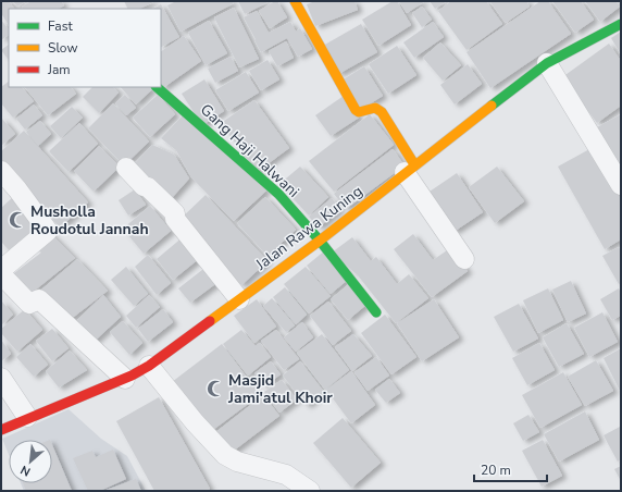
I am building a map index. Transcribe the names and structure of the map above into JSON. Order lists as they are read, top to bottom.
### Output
{
  "streets": {
    "street": ["Gang Haji Halwani", "Jalan Rawa Kuning"]
  },
  "crossings": [
    ["Gang Haji Halwani", "Jalan Rawa Kuning"]
  ],
  "places": {
    "mosque": ["Musholla Roudotul Jannah", "Masjid Jami'atul Khoir"]
  },
  "legend": ["Fast", "Slow", "Jam"],
  "scale_bar": "20 m",
  "north": "bottom left"
}
